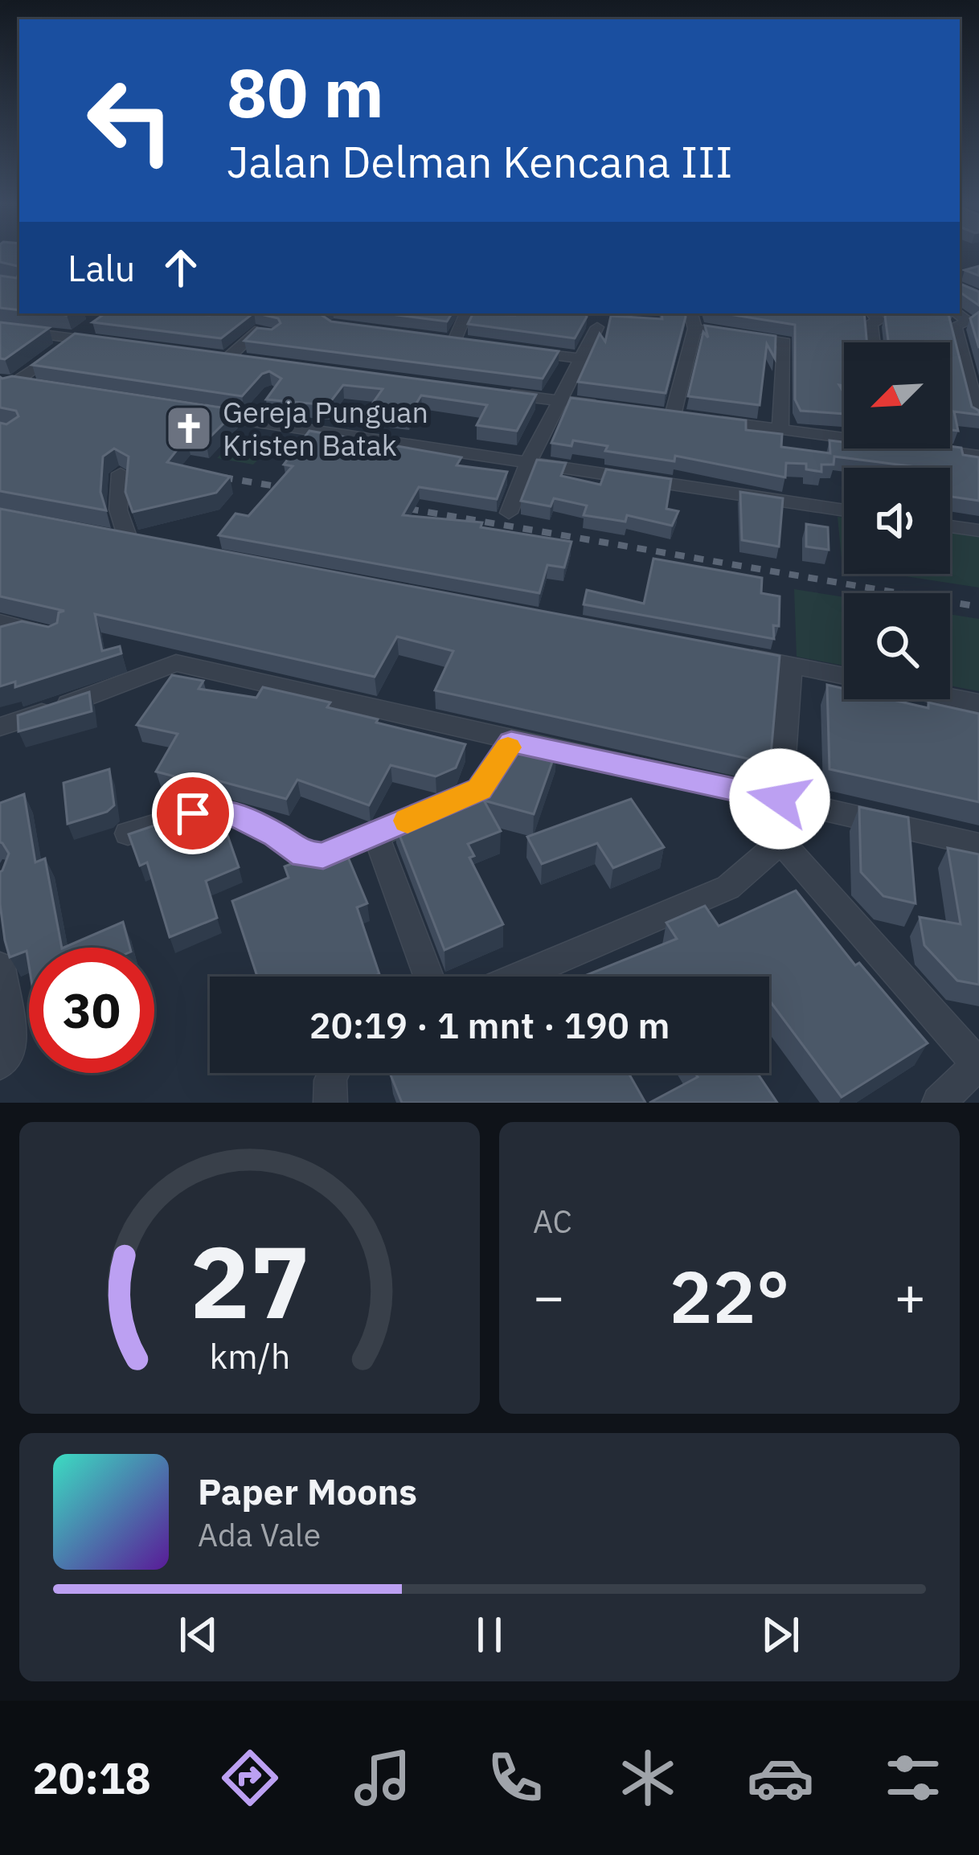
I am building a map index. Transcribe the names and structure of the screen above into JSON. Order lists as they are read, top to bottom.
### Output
{
  "places": {
    "church": ["Gereja Punguan Kristen Batak"]
  },
  "north": "bottom left",
  "page": {
    "turn": ["80 m", "Jalan Delman Kencana III"],
    "then": "Lalu",
    "limit": "30",
    "trip": "20:19 · 1 mnt · 190 m",
    "tile": "AC",
    "heat": ["−", "22°", "+"],
    "song": ["Paper Moons", "Ada Vale"],
    "tabs": "20:18",
    "gauge": ["27", "km/h"]
  }
}
